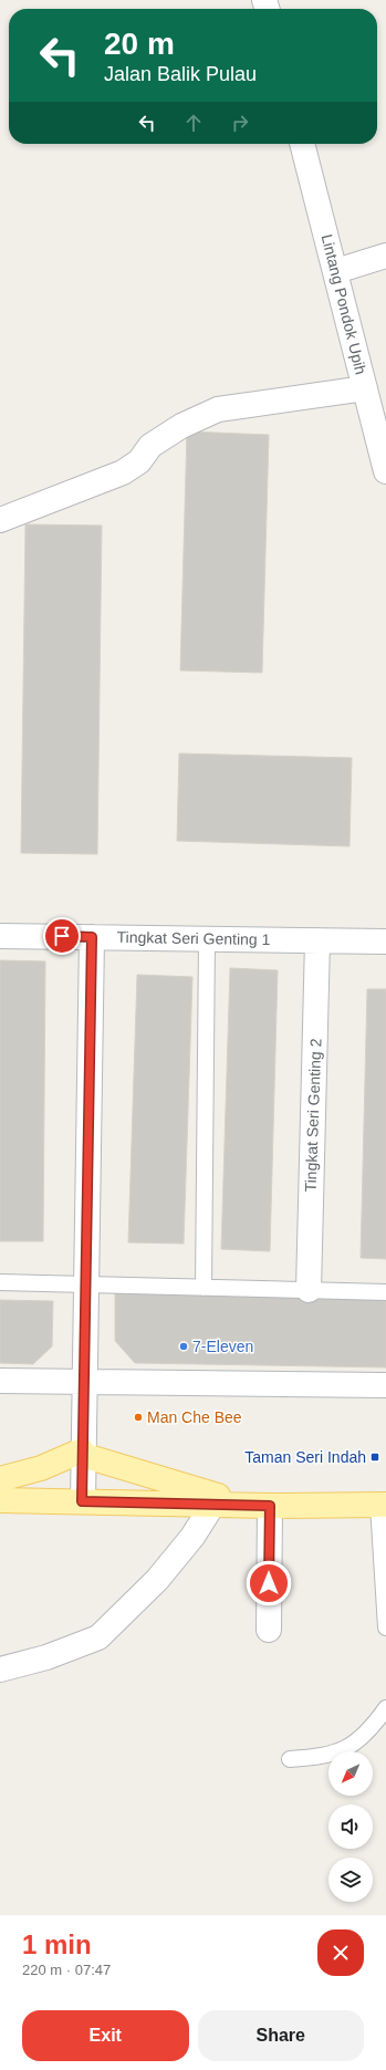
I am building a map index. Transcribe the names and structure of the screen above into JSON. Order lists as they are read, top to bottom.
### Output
{
  "streets": {
    "street": ["Lintang Pondok Upih", "Tingkat Seri Genting 1", "Tingkat Seri Genting 2"]
  },
  "crossings": [
    ["Tingkat Seri Genting 1", "Tingkat Seri Genting 2"]
  ],
  "places": {
    "other": ["7-Eleven", "Man Che Bee"],
    "transit": ["Taman Seri Indah"]
  },
  "north": "bottom left",
  "page": {
    "turn": ["20 m", "Jalan Balik Pulau"],
    "heading": ["1 min", "220 m · 07:47"],
    "buttons": ["Exit", "Share"]
  }
}
